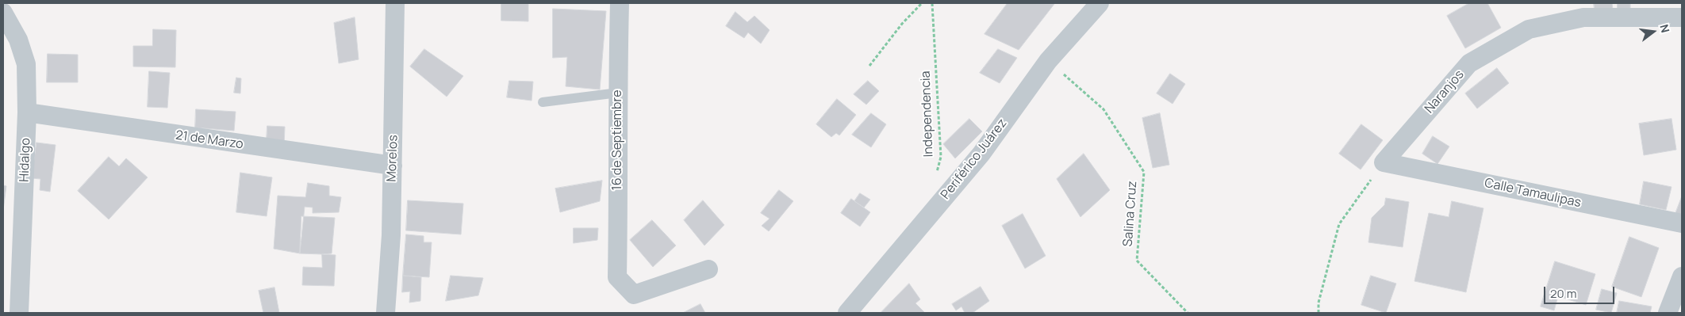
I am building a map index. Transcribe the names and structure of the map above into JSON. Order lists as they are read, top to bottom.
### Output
{
  "streets": {
    "street": [
      "Naranjos",
      "21 de Marzo",
      "16 de Septiembre",
      "Morelos",
      "Periférico Juárez",
      "Hidalgo",
      "Calle Tamaulipas"
    ],
    "path": ["Independencia", "Salina Cruz"]
  },
  "crossings": [
    ["Naranjos", "Calle Tamaulipas"],
    ["21 de Marzo", "Morelos"],
    ["21 de Marzo", "Hidalgo"],
    ["Periférico Juárez", "Salina Cruz"]
  ],
  "scale_bar": "20 m",
  "north": "right"
}
